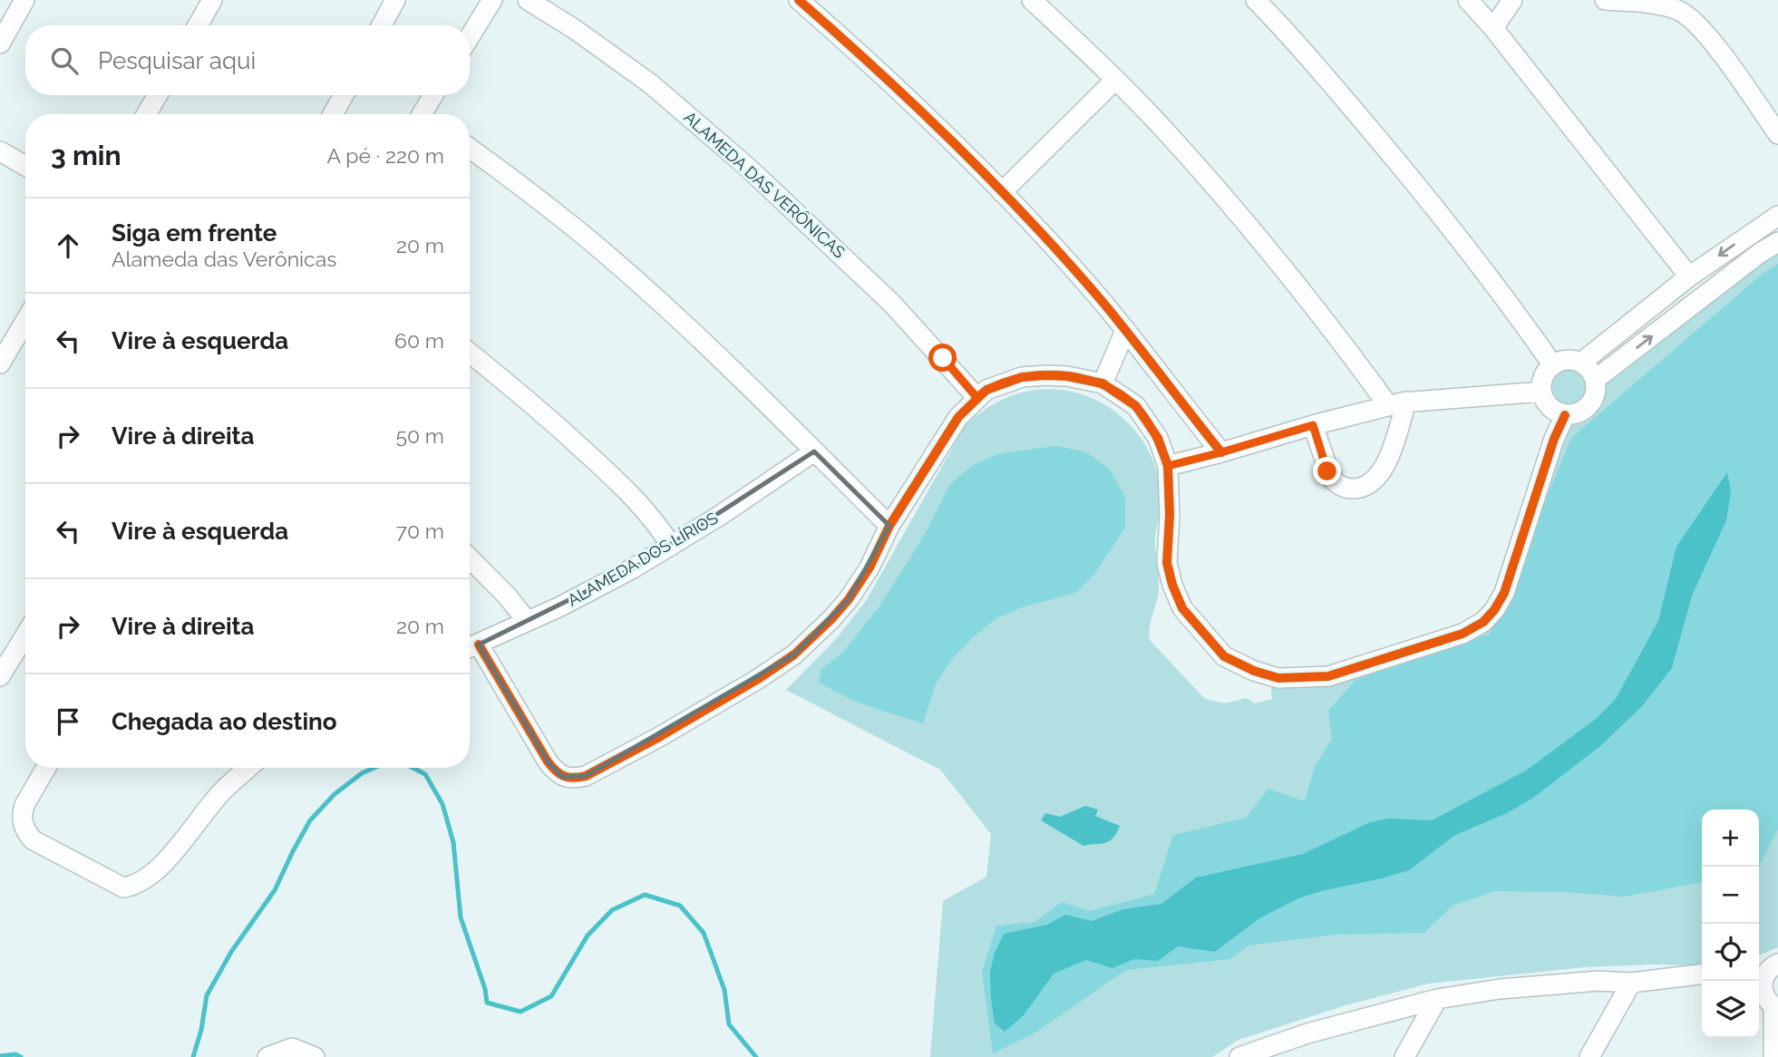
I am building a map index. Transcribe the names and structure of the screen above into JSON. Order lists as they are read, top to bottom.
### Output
{
  "streets": {
    "street": ["ALAMEDA DAS VERÔNICAS", "ALAMEDA DOS LÍRIOS"]
  },
  "page": {
    "search": "Pesquisar aqui",
    "heading": ["3 min", "A pé · 220 m"],
    "list": [
      ["Siga em frente", "Alameda das Verônicas", "20 m"],
      ["Vire à esquerda", "60 m"],
      ["Vire à direita", "50 m"],
      ["Vire à esquerda", "70 m"],
      ["Vire à direita", "20 m"],
      "Chegada ao destino"
    ],
    "map_buttons": ["+", "−"]
  }
}
